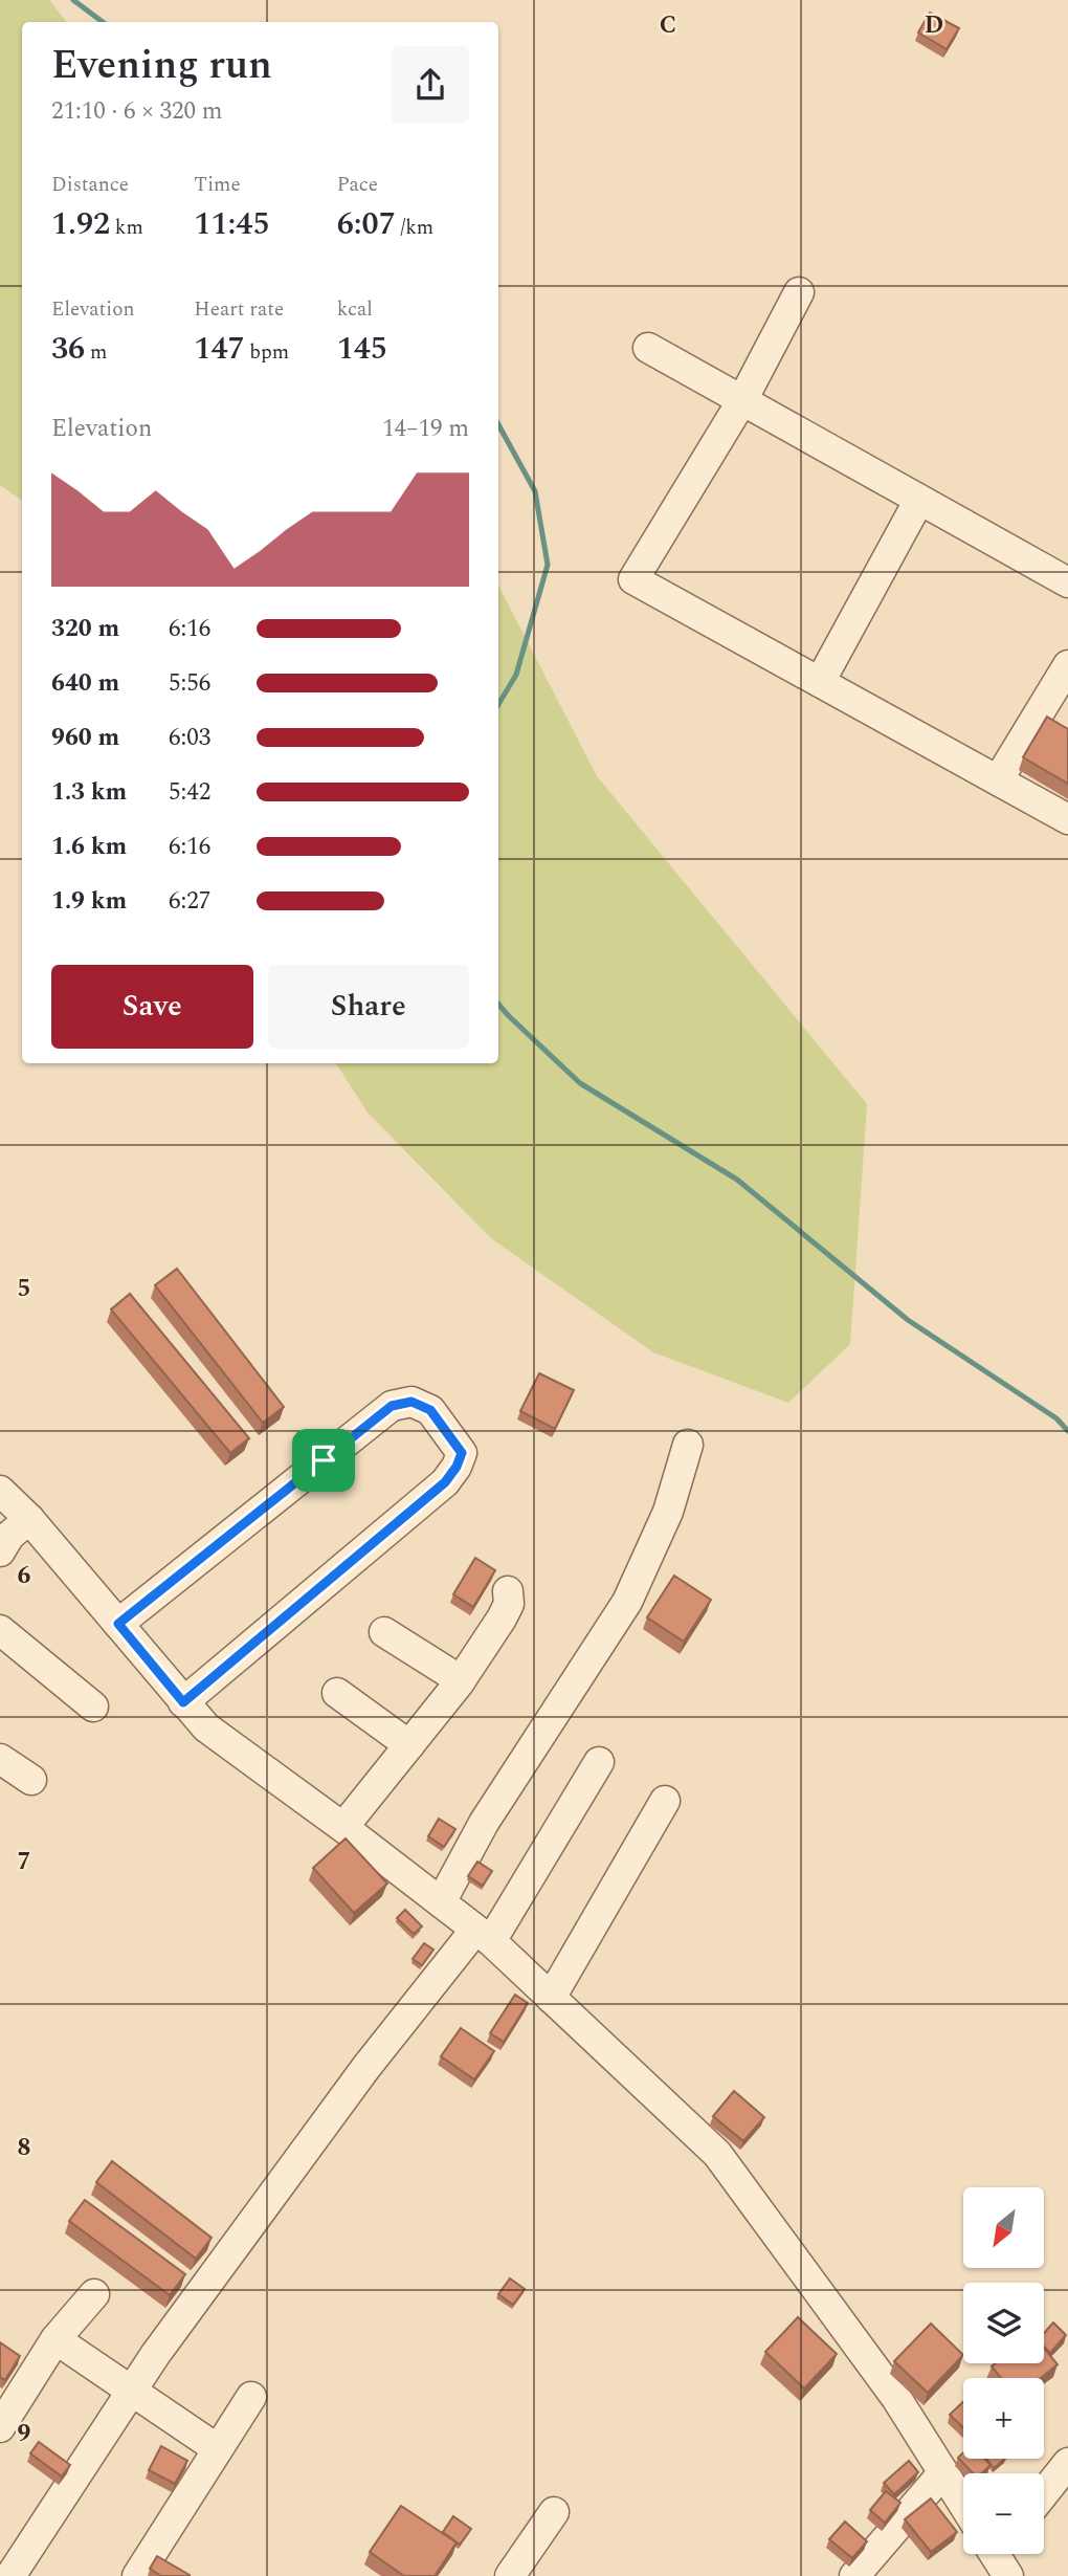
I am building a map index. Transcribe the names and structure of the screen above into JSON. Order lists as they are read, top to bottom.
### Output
{
  "north": "bottom left",
  "page": {
    "heading": ["Evening run", "21:10 · 6 × 320 m"],
    "stats": [
      ["Distance", "1.92 km"],
      ["Time", "11:45"],
      ["Pace", "6:07 /km"],
      ["Elevation", "36 m"],
      ["Heart rate", "147 bpm"],
      ["kcal", "145"]
    ],
    "chart": ["Elevation", "14–19 m"],
    "list": [
      {
        "name": "320 m",
        "note": "6:16"
      },
      {
        "name": "640 m",
        "note": "5:56"
      },
      {
        "name": "960 m",
        "note": "6:03"
      },
      {
        "name": "1.3 km",
        "note": "5:42"
      },
      {
        "name": "1.6 km",
        "note": "6:16"
      },
      {
        "name": "1.9 km",
        "note": "6:27"
      }
    ],
    "buttons": ["Save", "Share"],
    "map_buttons": ["+", "−"]
  },
  "grid": {
    "columns": ["C", "D"],
    "rows": [
      "5",
      "6",
      "7",
      "8",
      "9"
    ]
  }
}
